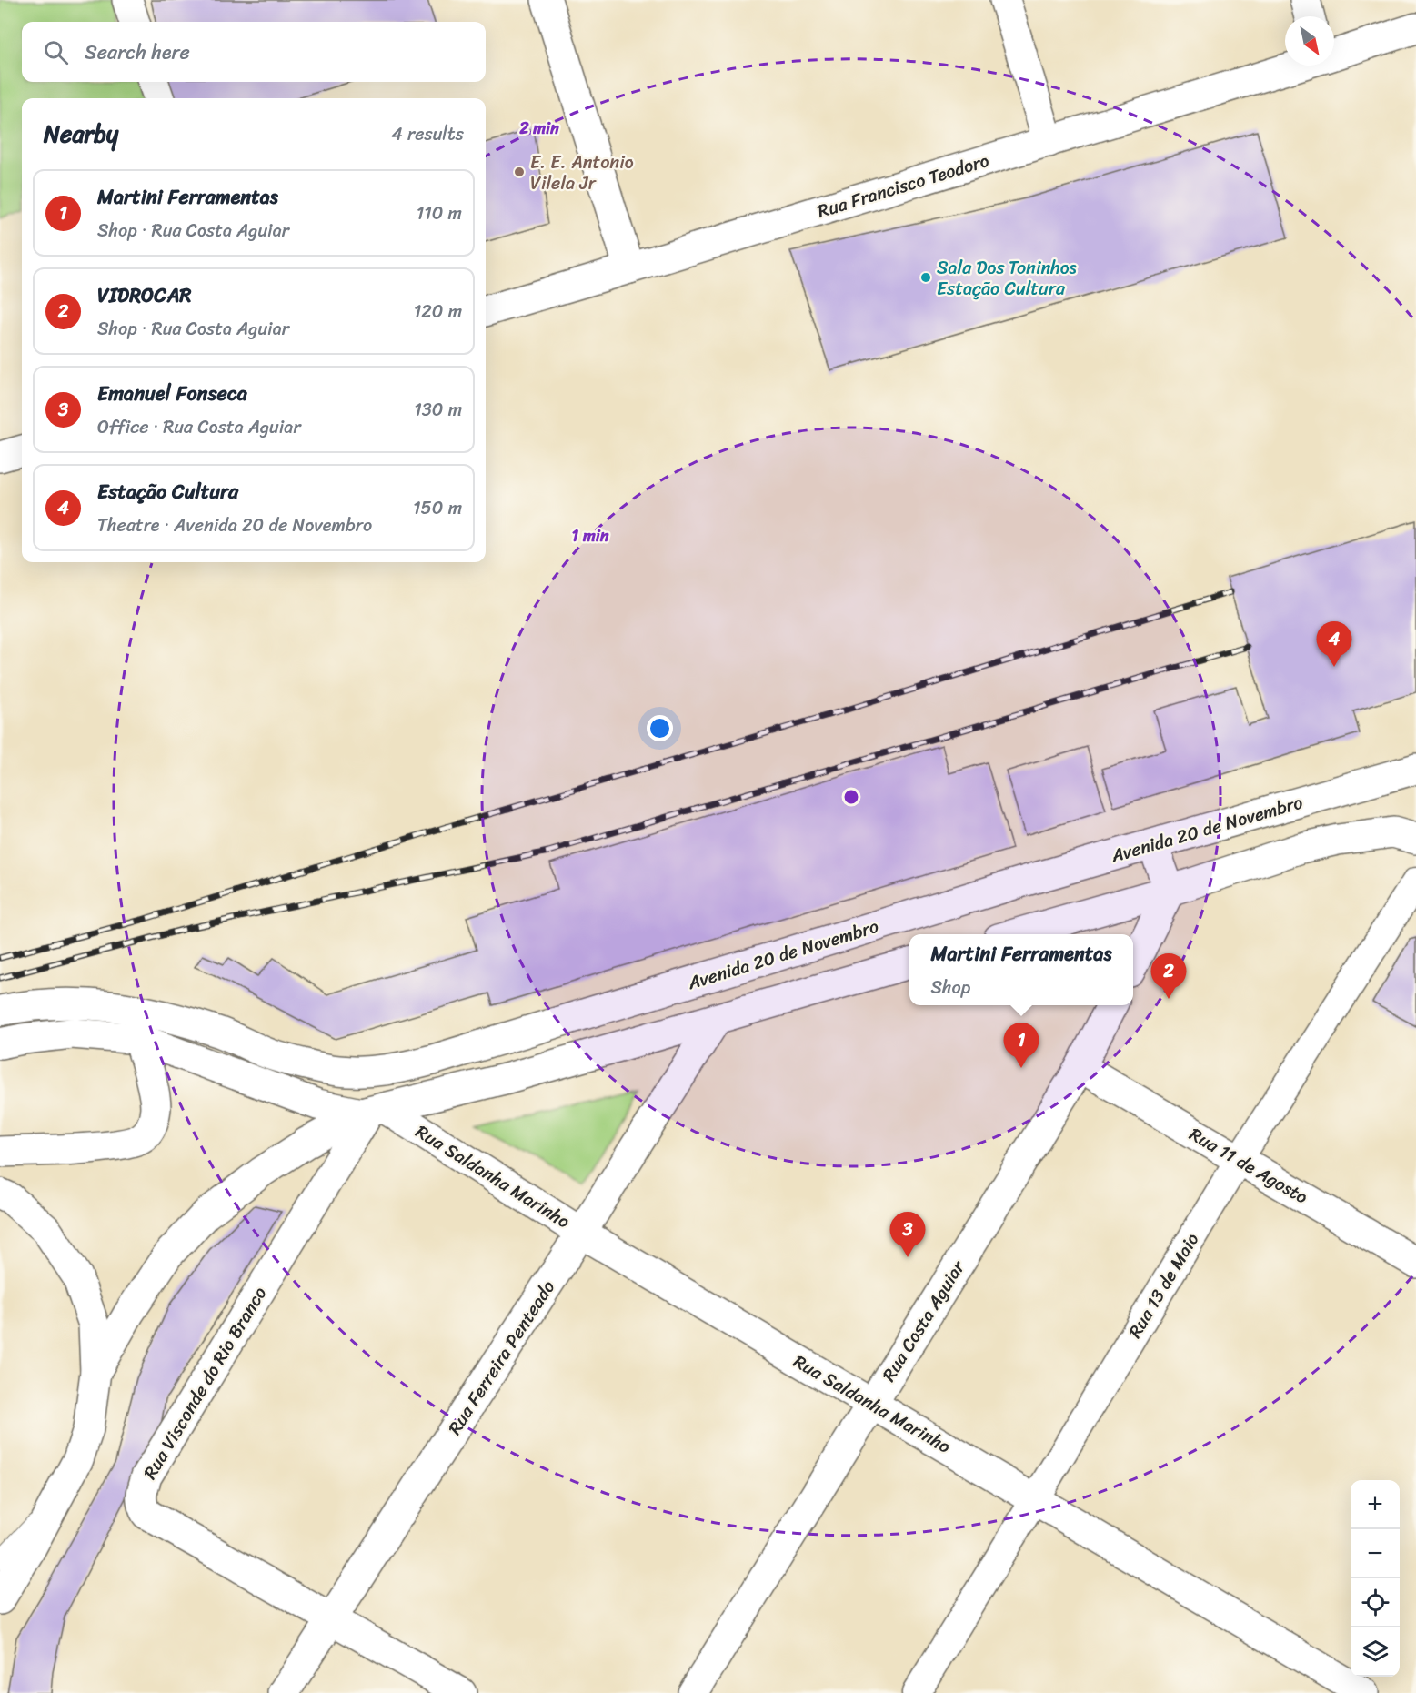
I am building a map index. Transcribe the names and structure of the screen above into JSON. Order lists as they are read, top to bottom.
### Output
{
  "streets": {
    "street": [
      "Rua Francisco Teodoro",
      "Avenida 20 de Novembro",
      "Rua 11 de Agosto",
      "Rua Saldanha Marinho",
      "Rua 13 de Maio",
      "Rua Costa Aguiar",
      "Rua Ferreira Penteado",
      "Rua Visconde do Rio Branco"
    ]
  },
  "crossings": [
    ["Rua 11 de Agosto", "Rua 13 de Maio"],
    ["Rua 11 de Agosto", "Rua Costa Aguiar"],
    ["Rua Saldanha Marinho", "Rua 13 de Maio"],
    ["Rua Saldanha Marinho", "Rua Costa Aguiar"],
    ["Rua Saldanha Marinho", "Rua Ferreira Penteado"],
    ["Rua Saldanha Marinho", "Rua Visconde do Rio Branco"],
    ["Rua Ferreira Penteado", "Rua Visconde do Rio Branco"]
  ],
  "places": ["E. E. Antonio Vilela Jr", "Sala Dos Toninhos Estação Cultura"],
  "north": "bottom right",
  "page": {
    "search": "Search here",
    "heading": ["Nearby", "4 results"],
    "list": [
      {
        "mark": "1",
        "name": "Martini Ferramentas",
        "note": "Shop · Rua Costa Aguiar",
        "value": "110 m"
      },
      {
        "mark": "2",
        "name": "VIDROCAR",
        "note": "Shop · Rua Costa Aguiar",
        "value": "120 m"
      },
      {
        "mark": "3",
        "name": "Emanuel Fonseca",
        "note": "Office · Rua Costa Aguiar",
        "value": "130 m"
      },
      {
        "mark": "4",
        "name": "Estação Cultura",
        "note": "Theatre · Avenida 20 de Novembro",
        "value": "150 m"
      }
    ],
    "pins": [
      "4",
      "2",
      "1",
      "3"
    ],
    "popup": ["Martini Ferramentas", "Shop"],
    "map_buttons": ["+", "−"]
  },
  "rings": ["2 min", "1 min"]
}
